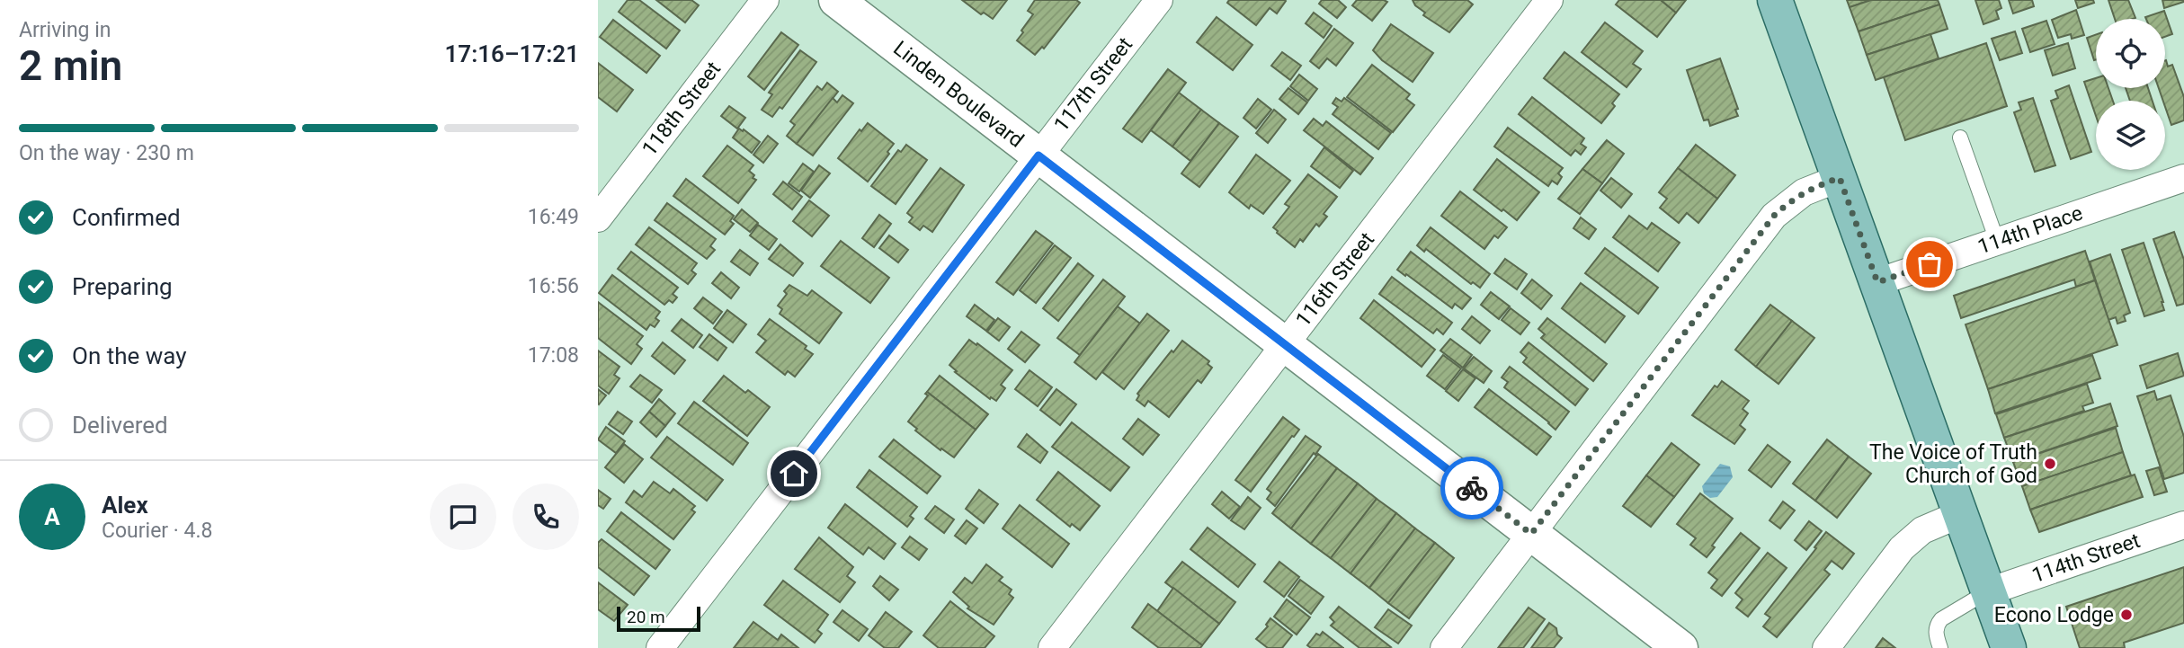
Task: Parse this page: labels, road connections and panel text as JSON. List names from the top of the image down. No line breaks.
{"streets":{"main road":["Linden Boulevard"],"street":["117th Street","118th Street","114th Place","116th Street","114th Street"]},"crossings":[["117th Street","Linden Boulevard"],["Linden Boulevard","116th Street"]],"places":["The Voice of Truth Church of God","Econo Lodge"],"scale_bar":"20 m","page":{"heading":["2 min","Arriving in","17:16–17:21"],"panel":["Alex","Courier · 4.8"],"bar":"On the way · 230 m","list":[["Confirmed","16:49"],["Preparing","16:56"],["On the way","17:08"],"Delivered"],"round":"A","scale":"20 m"}}
